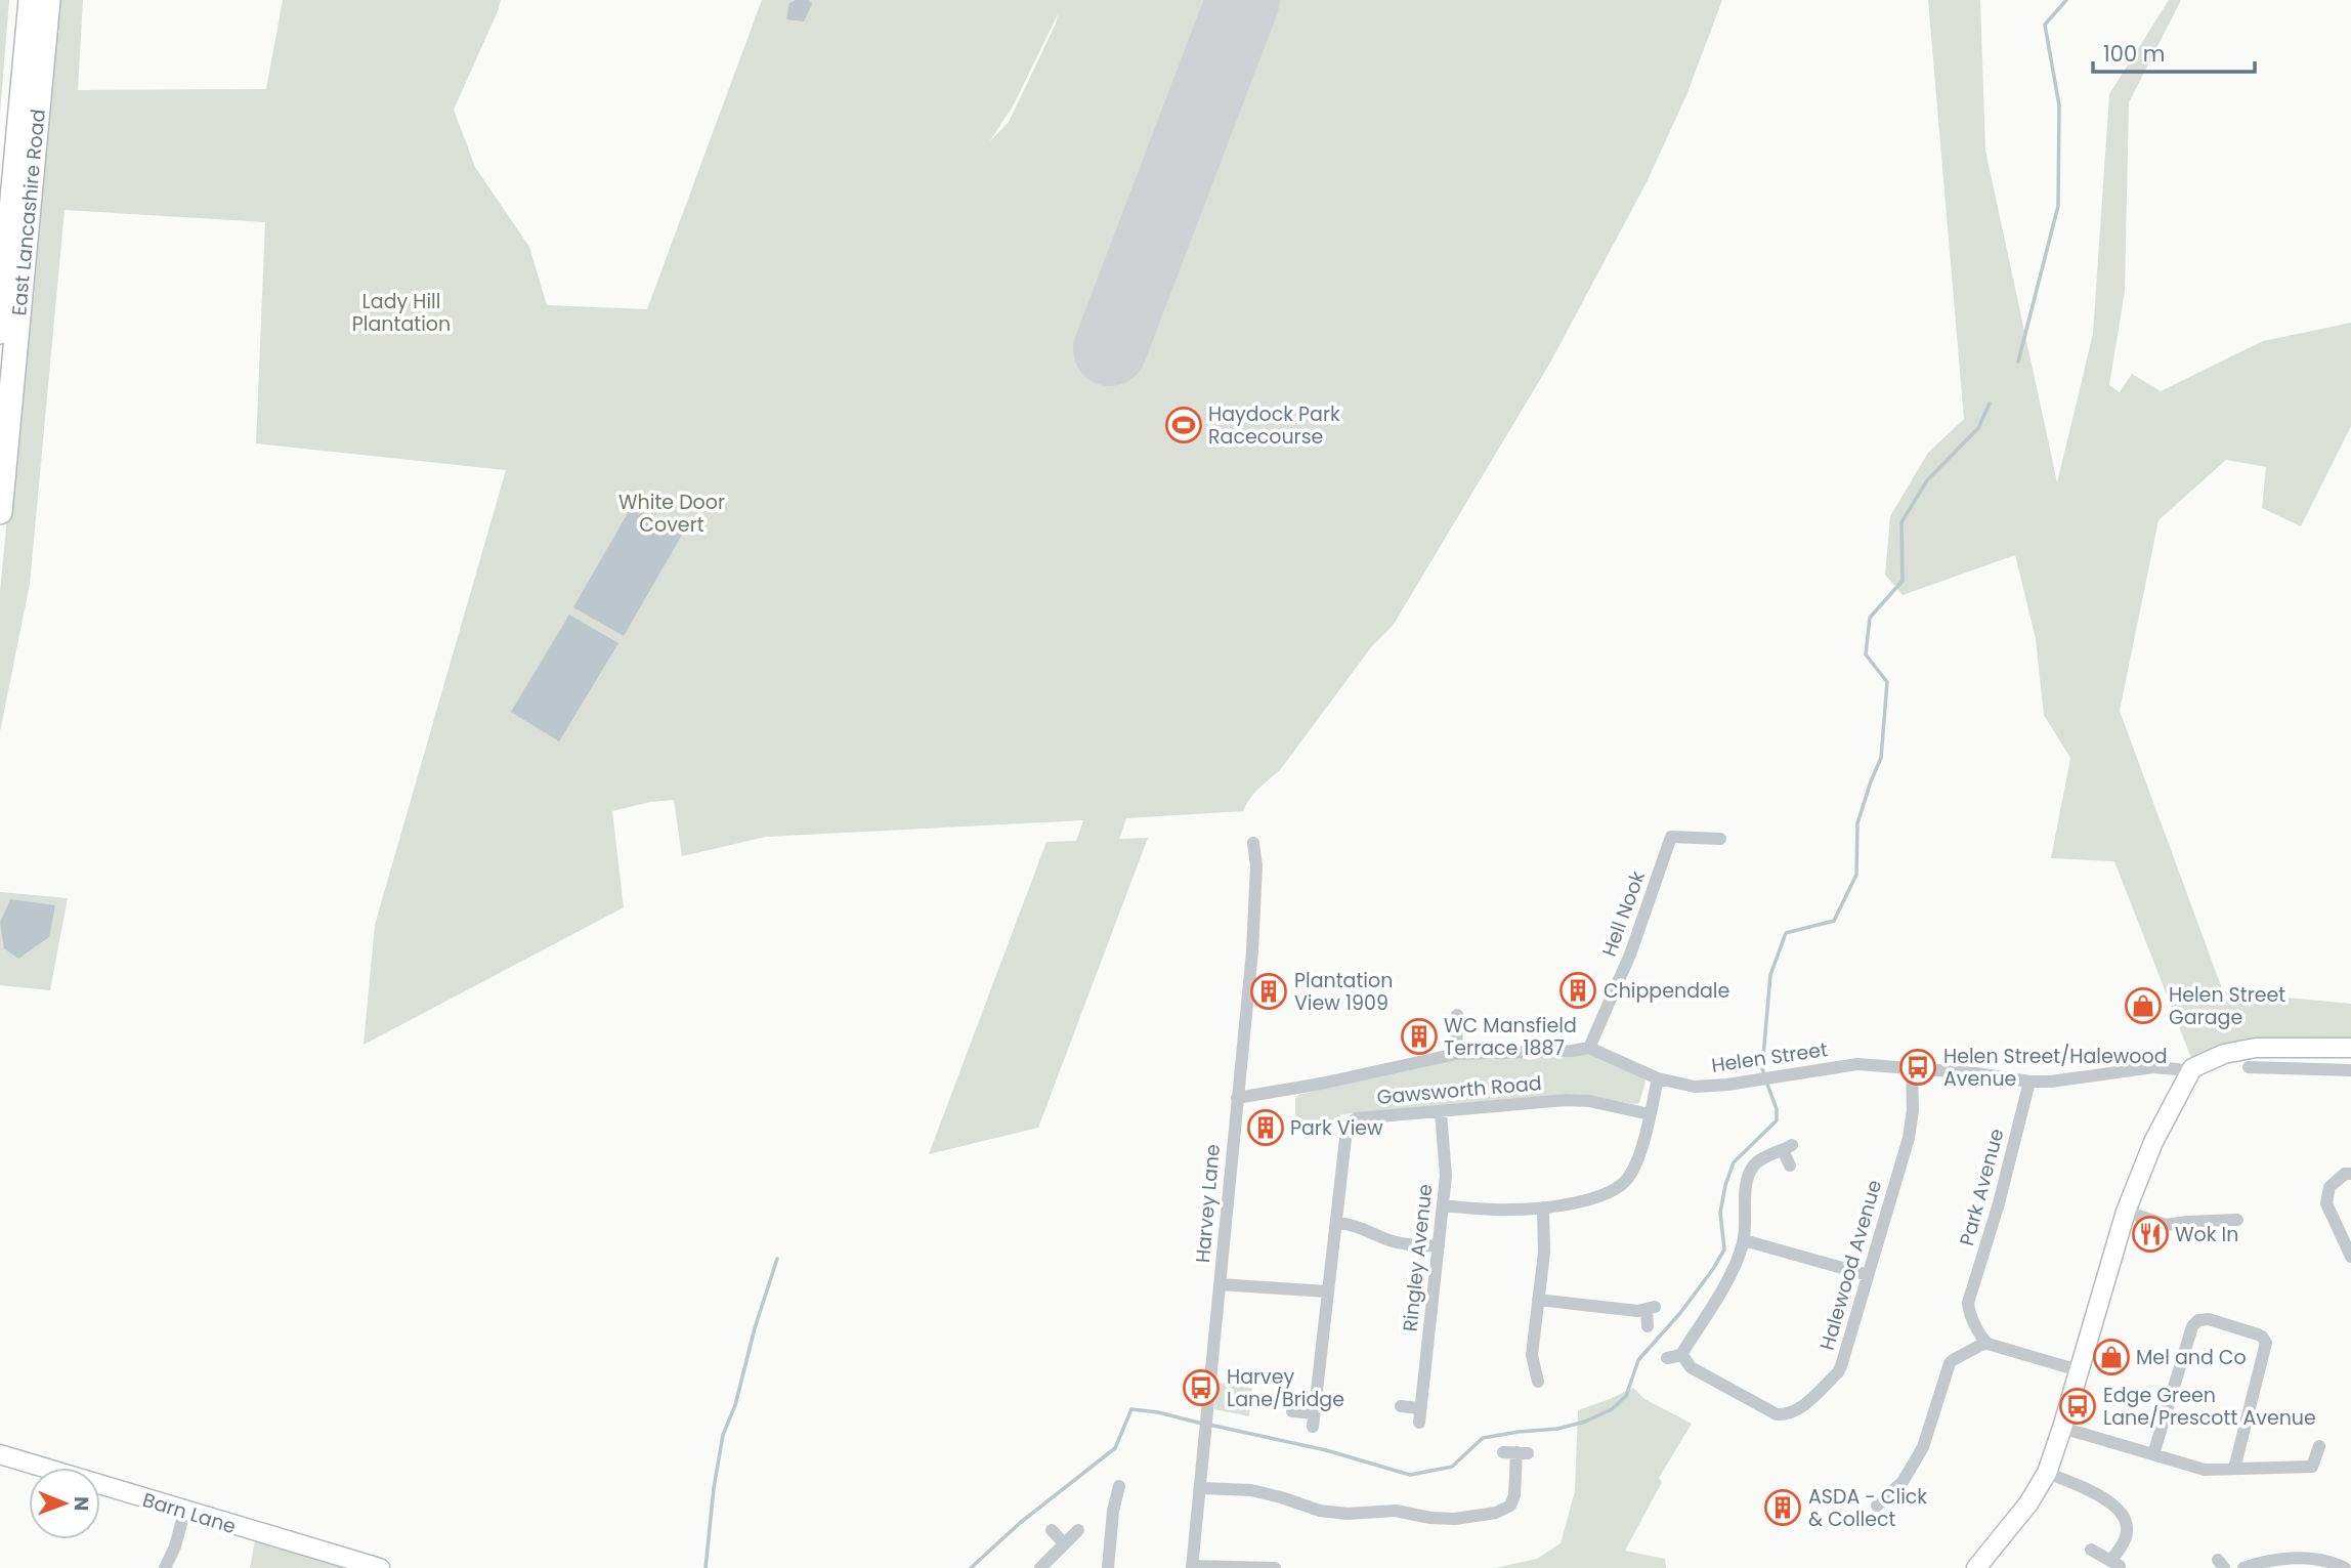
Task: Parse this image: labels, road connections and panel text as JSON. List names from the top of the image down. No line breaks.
{"streets":{"highway":["East Lancashire Road"],"street":["Hell Nook","Helen Street","Gawsworth Road","Park Avenue","Harvey Lane","Ringley Avenue","Halewood Avenue","Barn Lane"]},"crossings":[["Hell Nook","Helen Street"],["Helen Street","Park Avenue"],["Helen Street","Harvey Lane"],["Helen Street","Halewood Avenue"],["Gawsworth Road","Ringley Avenue"]],"parks":["Lady Hill Plantation","White Door Covert"],"places":{"sports":["Haydock Park Racecourse"],"building":["Chippendale","Plantation View 1909","WC Mansfield Terrace 1887","Park View","ASDA - Click & Collect"],"shop":["Helen Street Garage","Mel and Co"],"bus stop":["Helen Street/Halewood Avenue","Harvey Lane/Bridge","Edge Green Lane/Prescott Avenue"],"restaurant":["Wok In"]},"scale_bar":"100 m","north":"right"}
